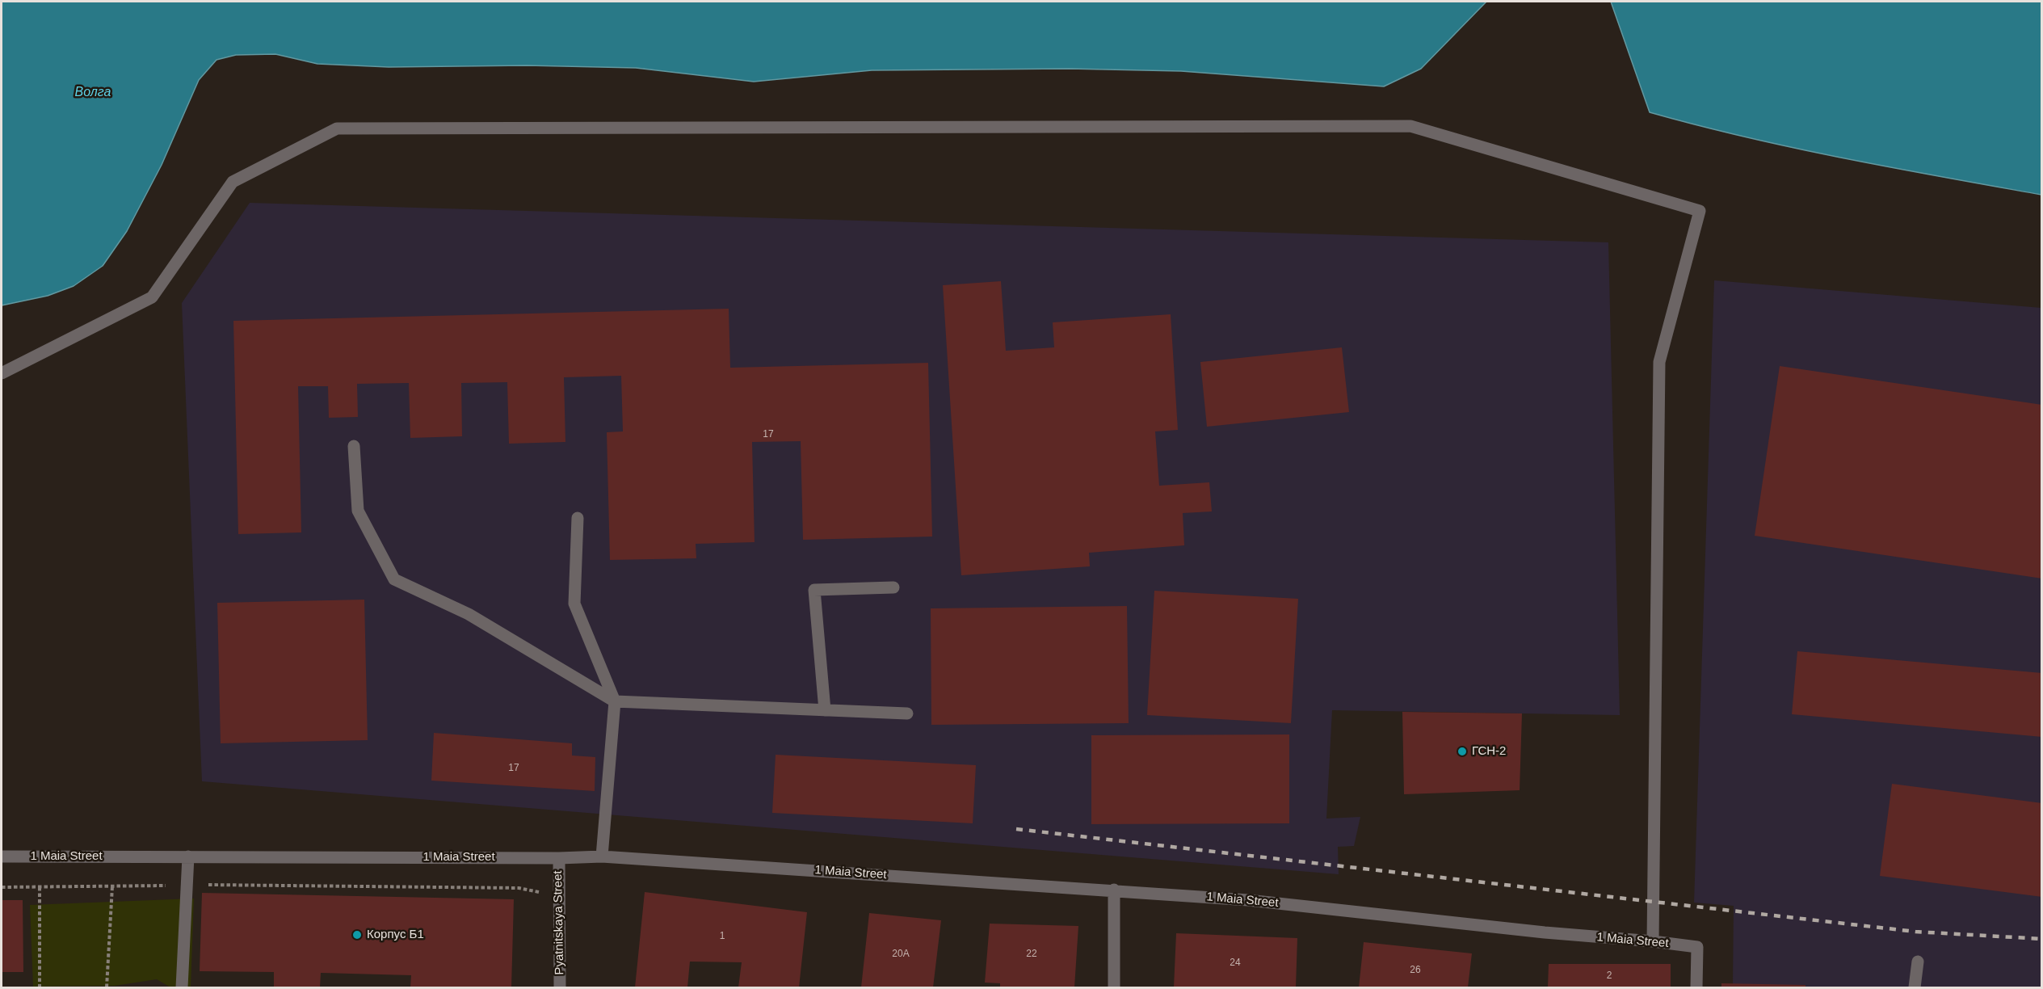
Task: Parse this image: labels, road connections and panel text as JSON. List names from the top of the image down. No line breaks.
{"streets":{"street":["1 Maia Street","Pyatnitskaya Street"]},"crossings":[["1 Maia Street","Pyatnitskaya Street"]],"water":["Волга"],"places":["ГСН-2","Корпус Б1"],"house_numbers":["17","17","1","20А","22","24","26","2"]}
